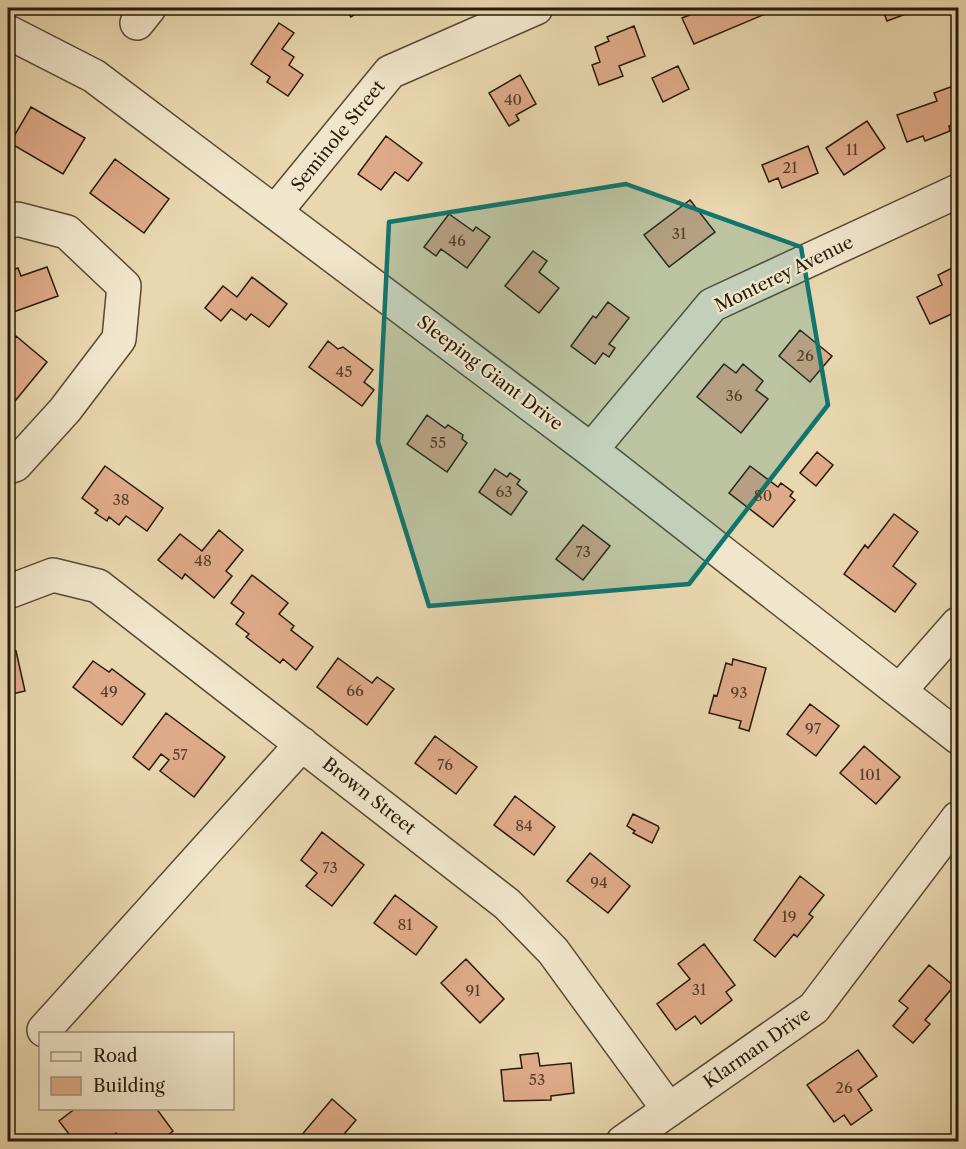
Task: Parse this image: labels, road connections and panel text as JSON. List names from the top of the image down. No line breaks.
{"streets":{"street":["Seminole Street","Monterey Avenue","Sleeping Giant Drive","Brown Street","Klarman Drive"]},"crossings":[["Seminole Street","Sleeping Giant Drive"],["Monterey Avenue","Sleeping Giant Drive"],["Brown Street","Klarman Drive"]],"house_numbers":["40","11","21","31","46","26","45","36","55","63","80","38","73","48","66","49","93","97","57","76","101","84","73","94","19","81","31","91","53","26"],"legend":["Road","Building"]}
